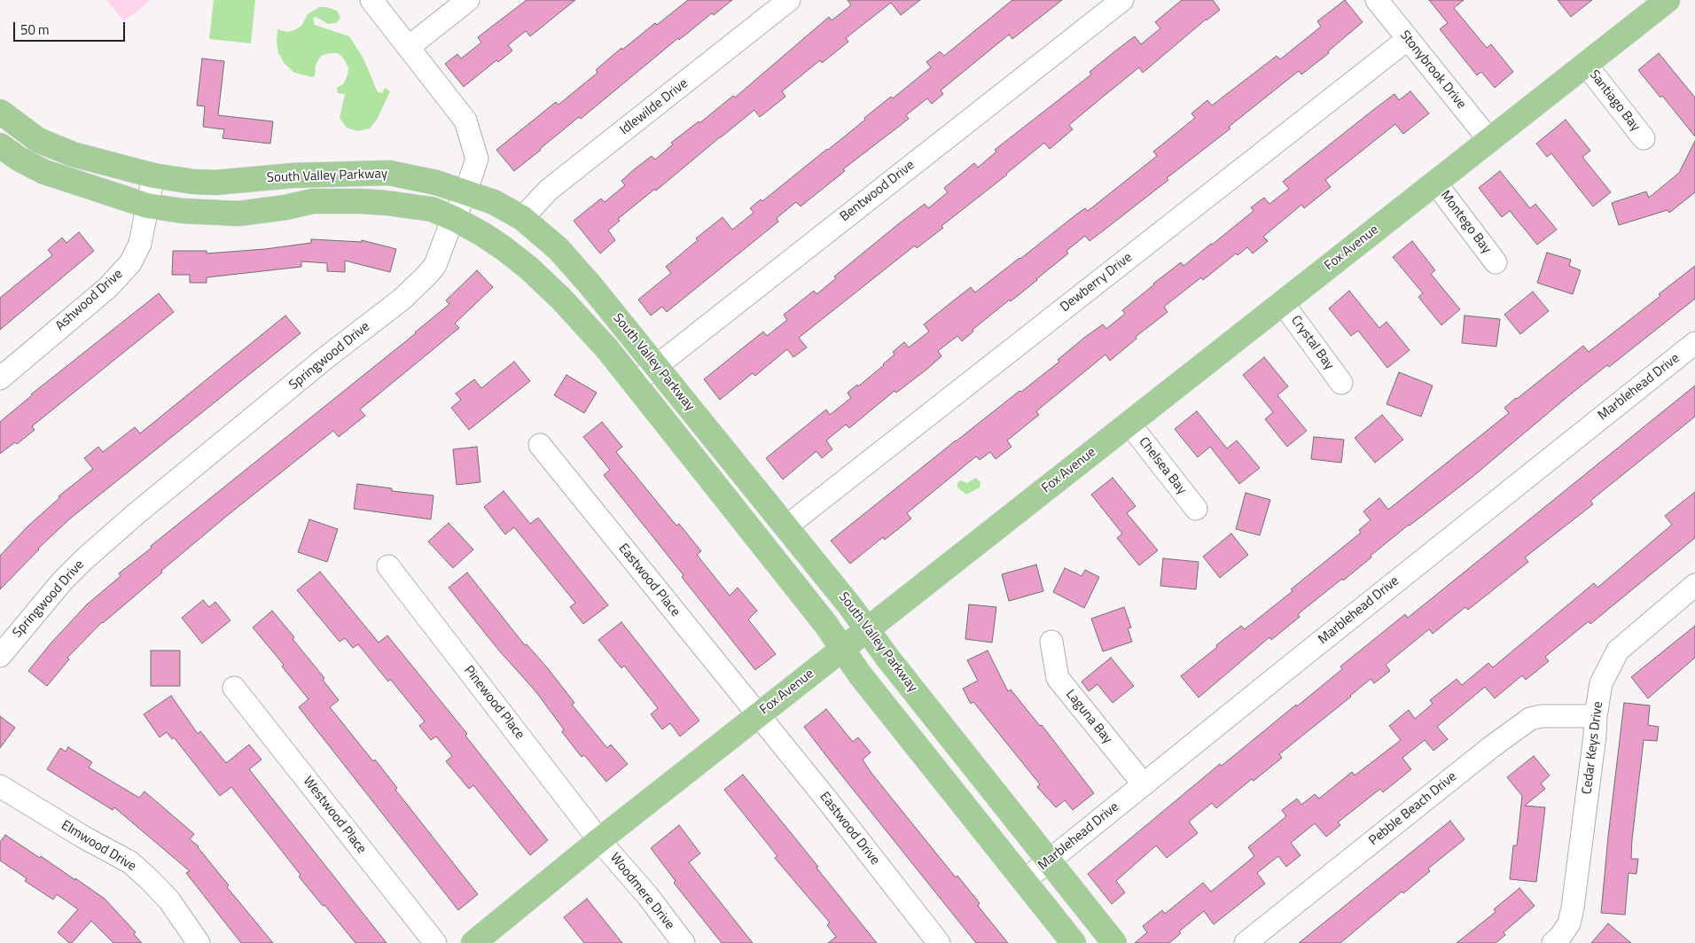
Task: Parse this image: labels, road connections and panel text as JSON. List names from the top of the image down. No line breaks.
{"streets":{"main road":["South Valley Parkway","Fox Avenue"],"street":["Stonybrook Drive","Santiago Bay","Idlewilde Drive","Bentwood Drive","Montego Bay","Dewberry Drive","Ashwood Drive","Crystal Bay","Springwood Drive","Marblehead Drive","Chelsea Bay","Eastwood Place","Pinewood Place","Laguna Bay","Cedar Keys Drive","Pebble Beach Drive","Westwood Place","Eastwood Drive","Elmwood Drive","Woodmere Drive"]},"crossings":[["Stonybrook Drive","Fox Avenue"],["Stonybrook Drive","Dewberry Drive"],["Santiago Bay","Fox Avenue"],["Idlewilde Drive","South Valley Parkway"],["South Valley Parkway","Bentwood Drive"],["South Valley Parkway","Fox Avenue"],["South Valley Parkway","Dewberry Drive"],["South Valley Parkway","Ashwood Drive"],["South Valley Parkway","Springwood Drive"],["South Valley Parkway","Marblehead Drive"],["Montego Bay","Fox Avenue"],["Fox Avenue","Crystal Bay"],["Fox Avenue","Chelsea Bay"],["Fox Avenue","Eastwood Place"],["Fox Avenue","Pinewood Place"],["Fox Avenue","Eastwood Drive"],["Fox Avenue","Woodmere Drive"],["Marblehead Drive","Laguna Bay"],["Eastwood Place","Eastwood Drive"],["Pinewood Place","Woodmere Drive"],["Cedar Keys Drive","Pebble Beach Drive"]],"scale_bar":"50 m"}
